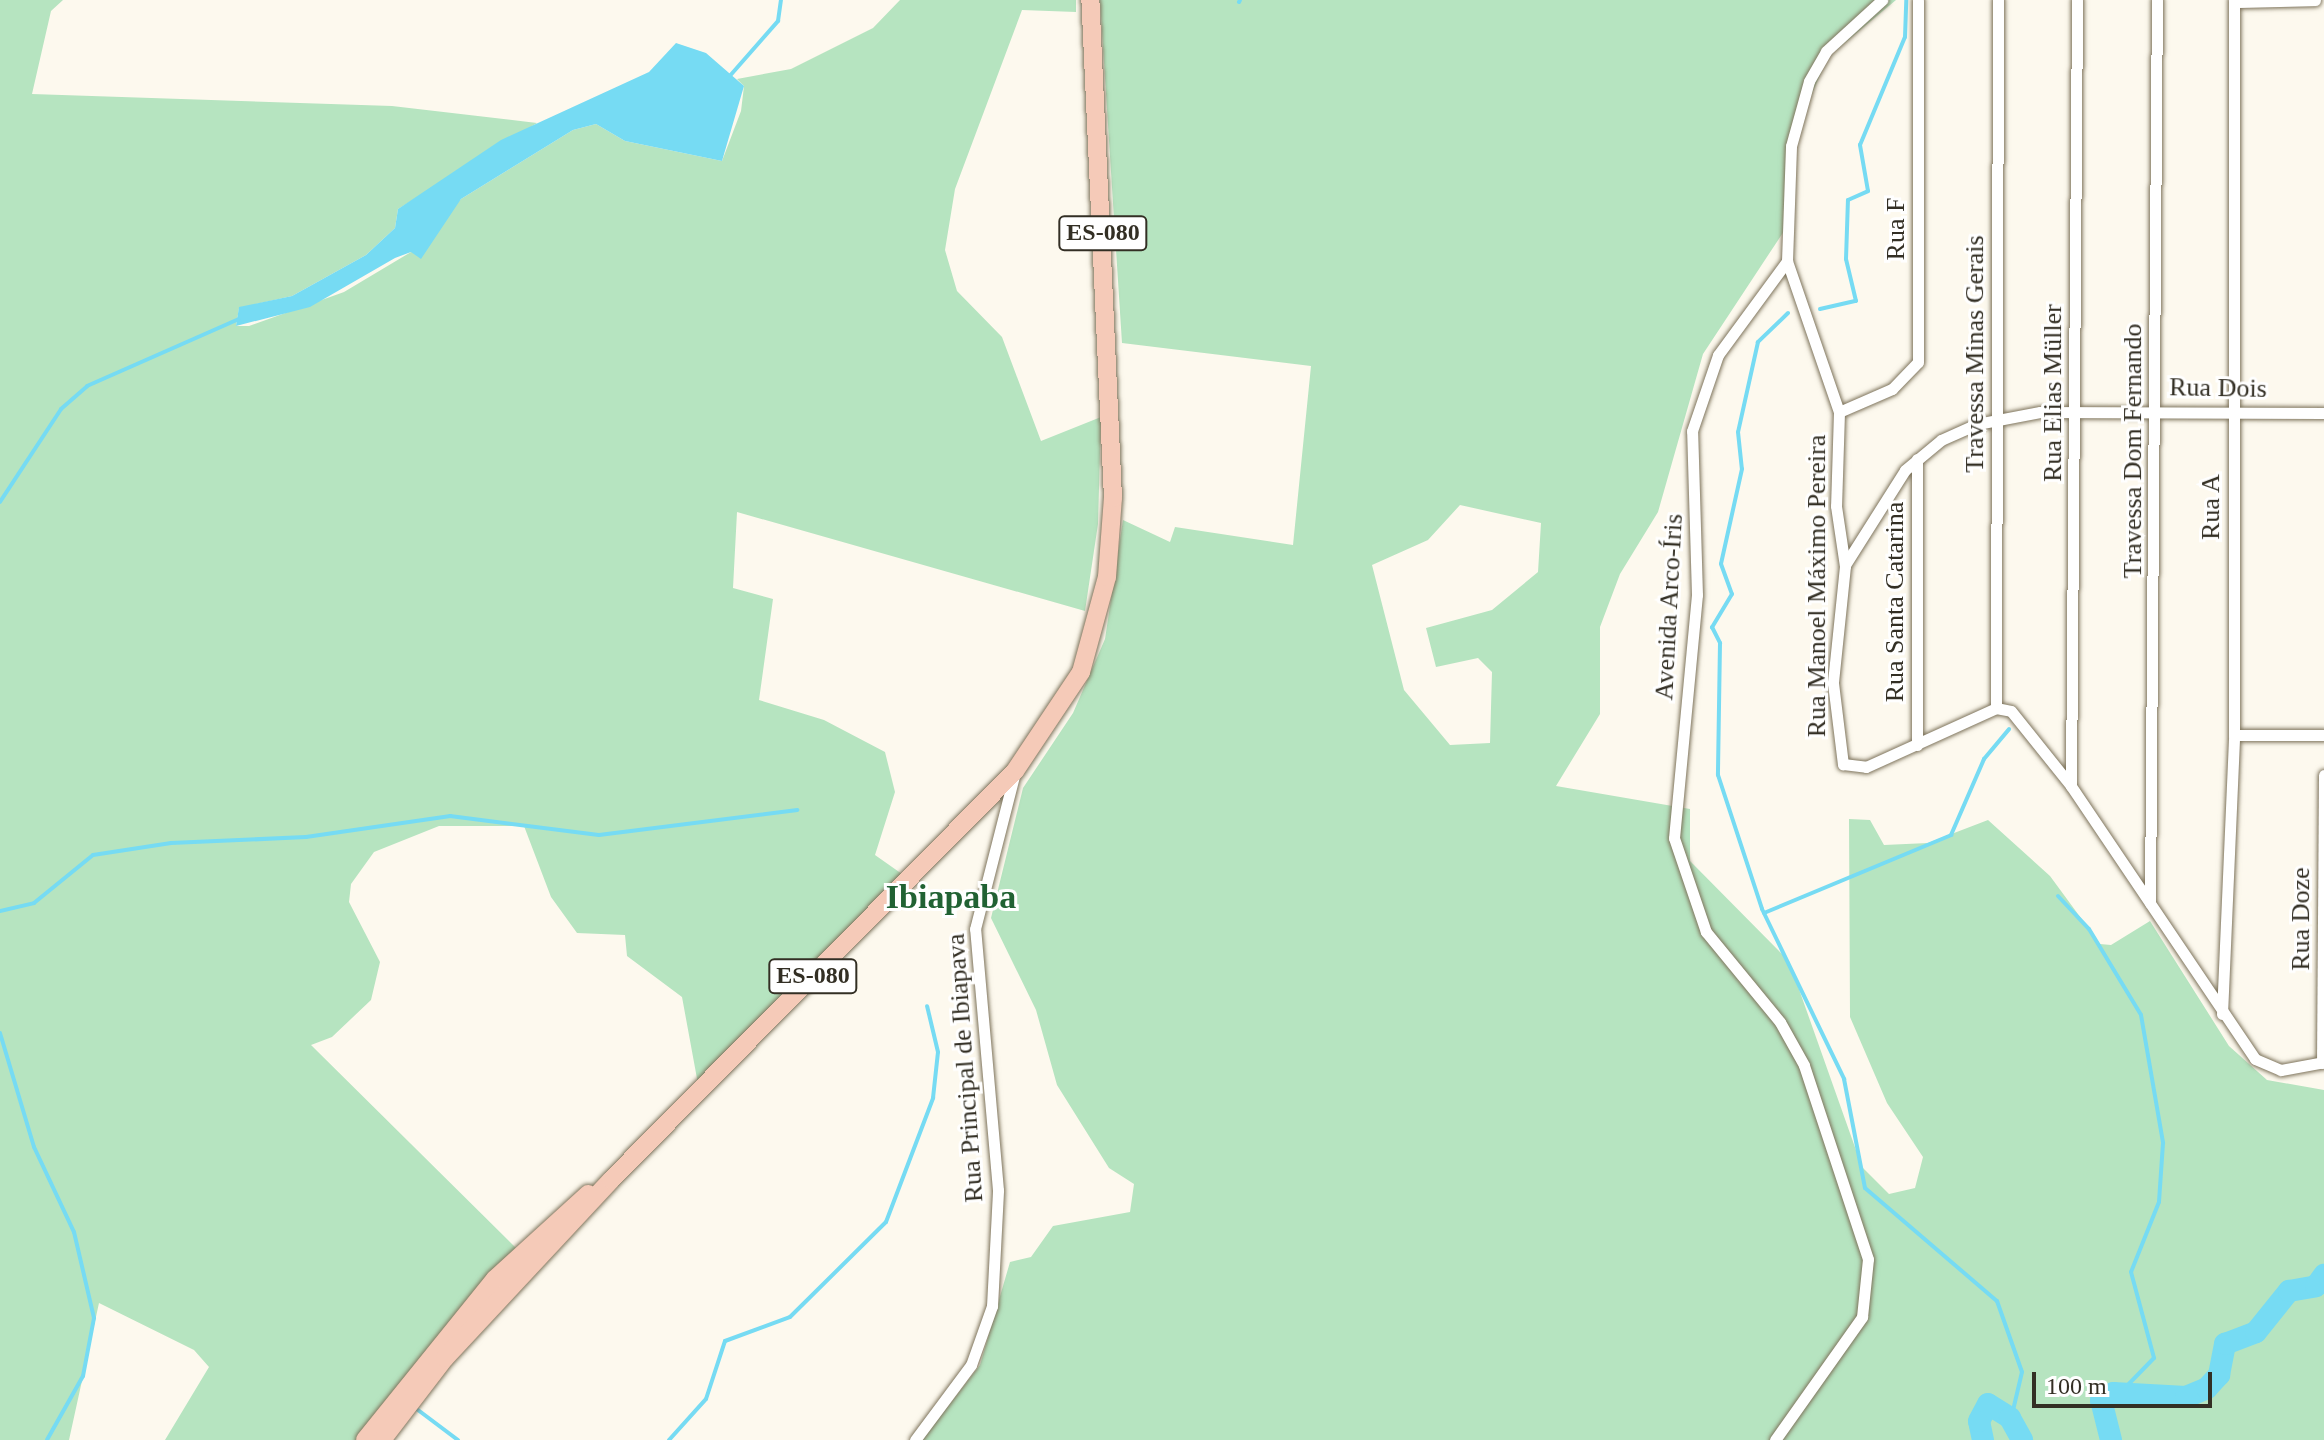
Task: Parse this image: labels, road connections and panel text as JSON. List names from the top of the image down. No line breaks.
{"streets":{"main road":["ES-080"],"street":["Rua F","Travessa Minas Gerais","Rua Dois","Rua Elias Müller","Travessa Dom Fernando","Rua A","Rua Manoel Máximo Pereira","Rua Santa Catarina","Avenida Arco-Íris","Rua Doze","Rua Principal de Ibiapava"]},"crossings":[["Rua F","Rua Manoel Máximo Pereira"],["ES-080","Rua Principal de Ibiapava"],["Travessa Minas Gerais","Rua Dois"],["Travessa Minas Gerais","Rua Manoel Máximo Pereira"],["Rua Dois","Rua Elias Müller"],["Rua Dois","Travessa Dom Fernando"],["Rua Dois","Rua A"],["Rua Dois","Rua Manoel Máximo Pereira"],["Rua Dois","Rua Santa Catarina"],["Rua Manoel Máximo Pereira","Rua Santa Catarina"],["Rua Manoel Máximo Pereira","Avenida Arco-Íris"]],"districts":["Ibiapaba"],"scale_bar":"100 m"}
